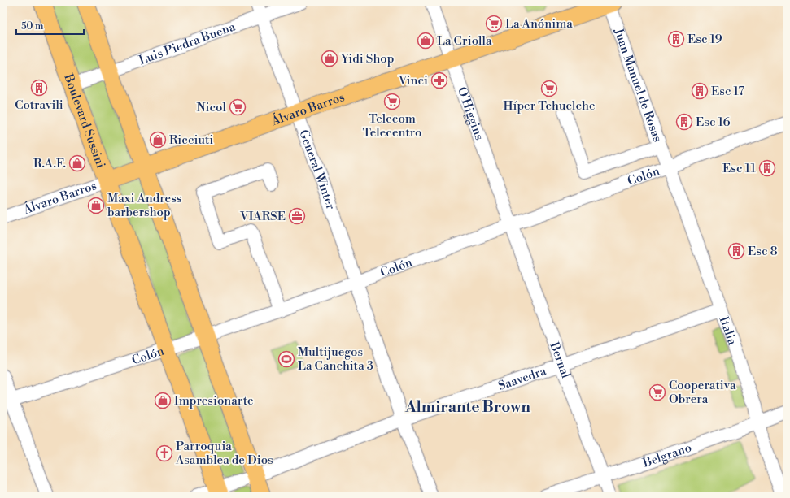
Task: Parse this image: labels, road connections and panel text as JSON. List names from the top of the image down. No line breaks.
{"streets":{"main road":["Álvaro Barros","Boulevard Sussini"],"street":["Luis Piedra Buena","Juan Manuel de Rosas","O'Higgins","General Winter","Colón","Italia","Bernal","Saavedra","Belgrano"]},"crossings":[["Luis Piedra Buena","Boulevard Sussini"],["Luis Piedra Buena","General Winter"],["Juan Manuel de Rosas","Álvaro Barros"],["Juan Manuel de Rosas","Colón"],["Juan Manuel de Rosas","Italia"],["Álvaro Barros","O'Higgins"],["Álvaro Barros","Boulevard Sussini"],["Álvaro Barros","General Winter"],["O'Higgins","Colón"],["O'Higgins","Bernal"],["Boulevard Sussini","Colón"],["Boulevard Sussini","Saavedra"],["General Winter","Colón"],["General Winter","Saavedra"],["Colón","Italia"],["Colón","Bernal"],["Italia","Saavedra"],["Italia","Belgrano"],["Bernal","Saavedra"],["Bernal","Belgrano"]],"districts":["Almirante Brown"],"places":{"supermarket":["La Anónima","Híper Tehuelche","Telecom Telecentro","Nicol","Cooperativa Obrera"],"building":["Esc 19","Cotravili","Esc 17","Esc 16","Esc 11","Esc 8"],"shop":["La Criolla","Yidi Shop","Ricciuti","R.A.F.","Maxi Andress barbershop","Impresionarte"],"pharmacy":["Vinci"],"office":["VIARSE"],"sports":["Multijuegos La Canchita 3"],"church":["Parroquia Asamblea de Dios"]},"scale_bar":"50 m"}
